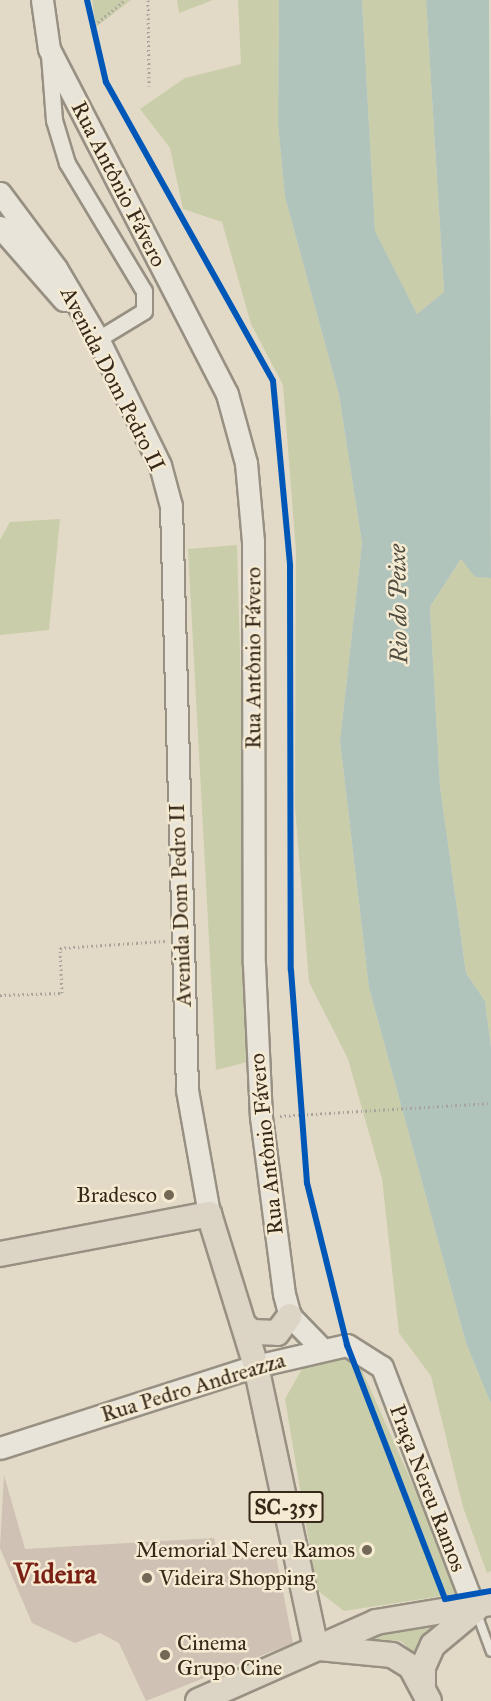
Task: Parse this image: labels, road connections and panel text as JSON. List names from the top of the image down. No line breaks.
{"streets":{"main road":["Rua Antônio Fávero","Avenida Dom Pedro II","Rua Pedro Andreazza","Praça Nereu Ramos","SC-355"]},"crossings":[["Avenida Dom Pedro II","Rua Pedro Andreazza"],["Rua Pedro Andreazza","Praça Nereu Ramos"]],"districts":["Videira"],"water":["Rio do Peixe"],"places":["Bradesco","Memorial Nereu Ramos","Videira Shopping","Cinema Grupo Cine"]}
